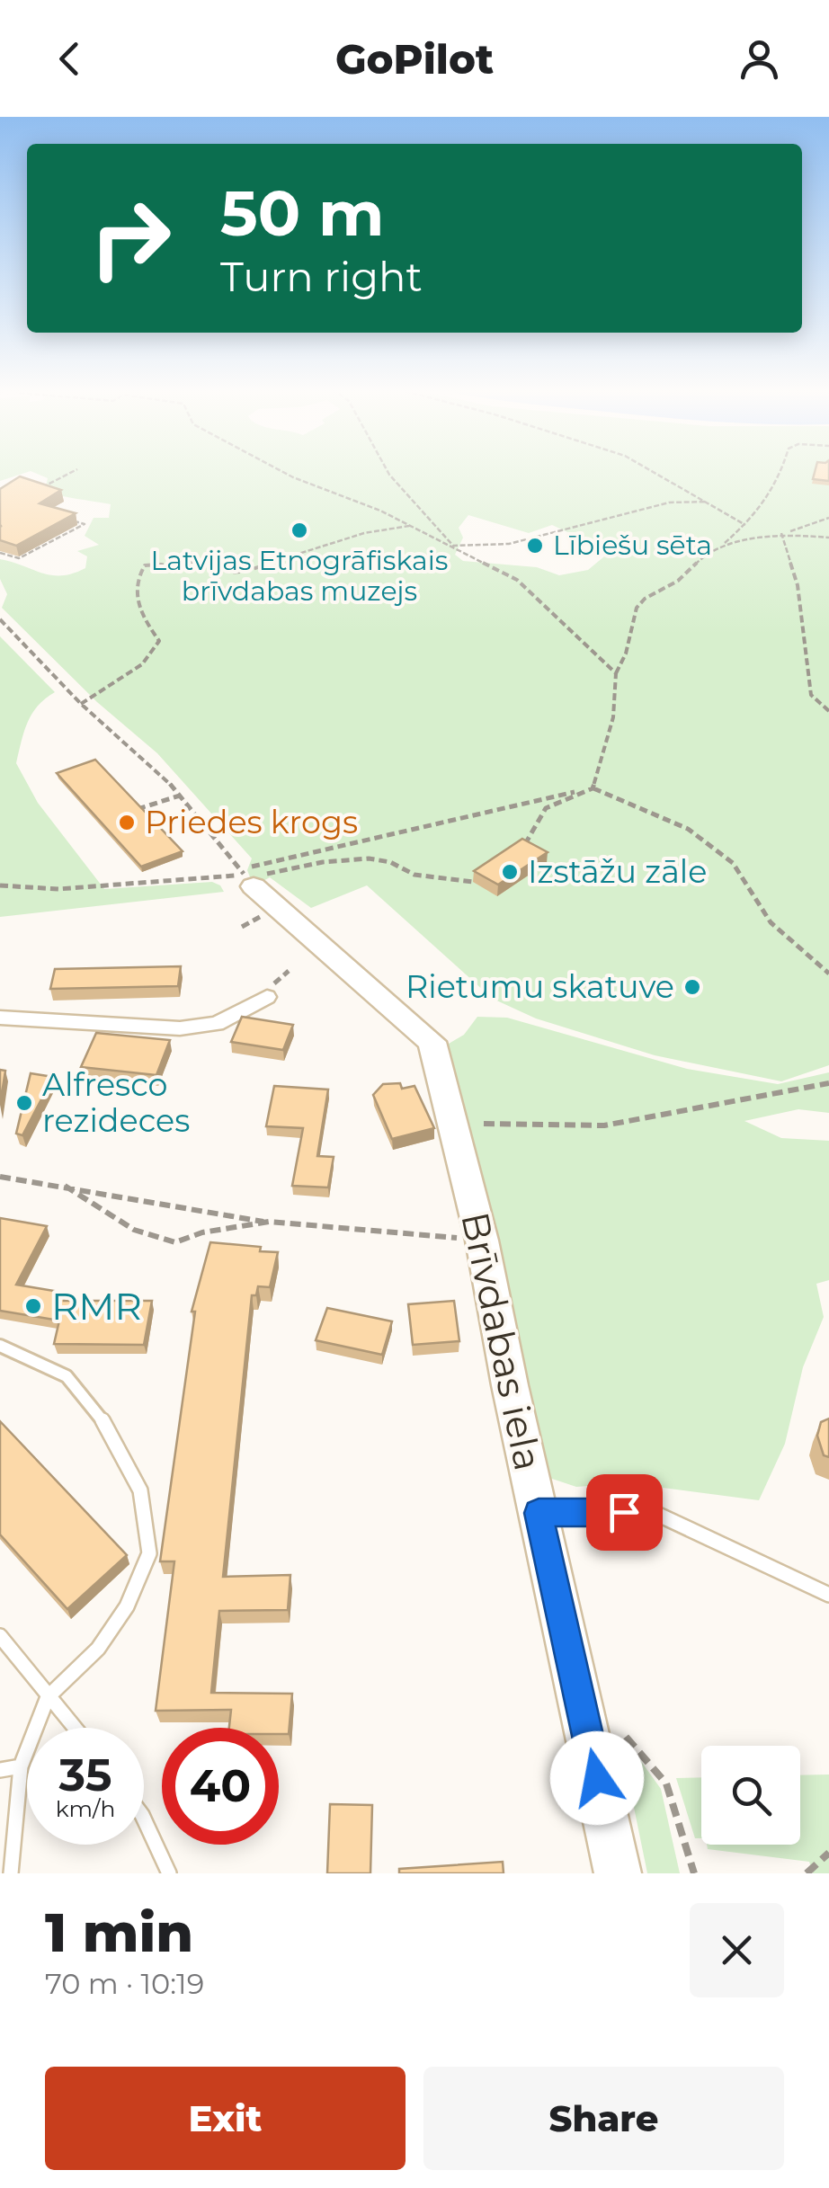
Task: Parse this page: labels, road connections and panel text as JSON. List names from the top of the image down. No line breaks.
{"streets":{"street":["Brīvdabas iela"]},"places":["Latvijas Etnogrāfiskais brīvdabas muzejs","Lībiešu sēta","Priedes krogs","Izstāžu zāle","Rietumu skatuve","Alfresco rezideces","RMR"],"page":{"header":"GoPilot","turn":["50 m","Turn right"],"speed":"35 km/h","limit":"40","heading":["1 min","70 m · 10:19"],"buttons":["Exit","Share"]}}
